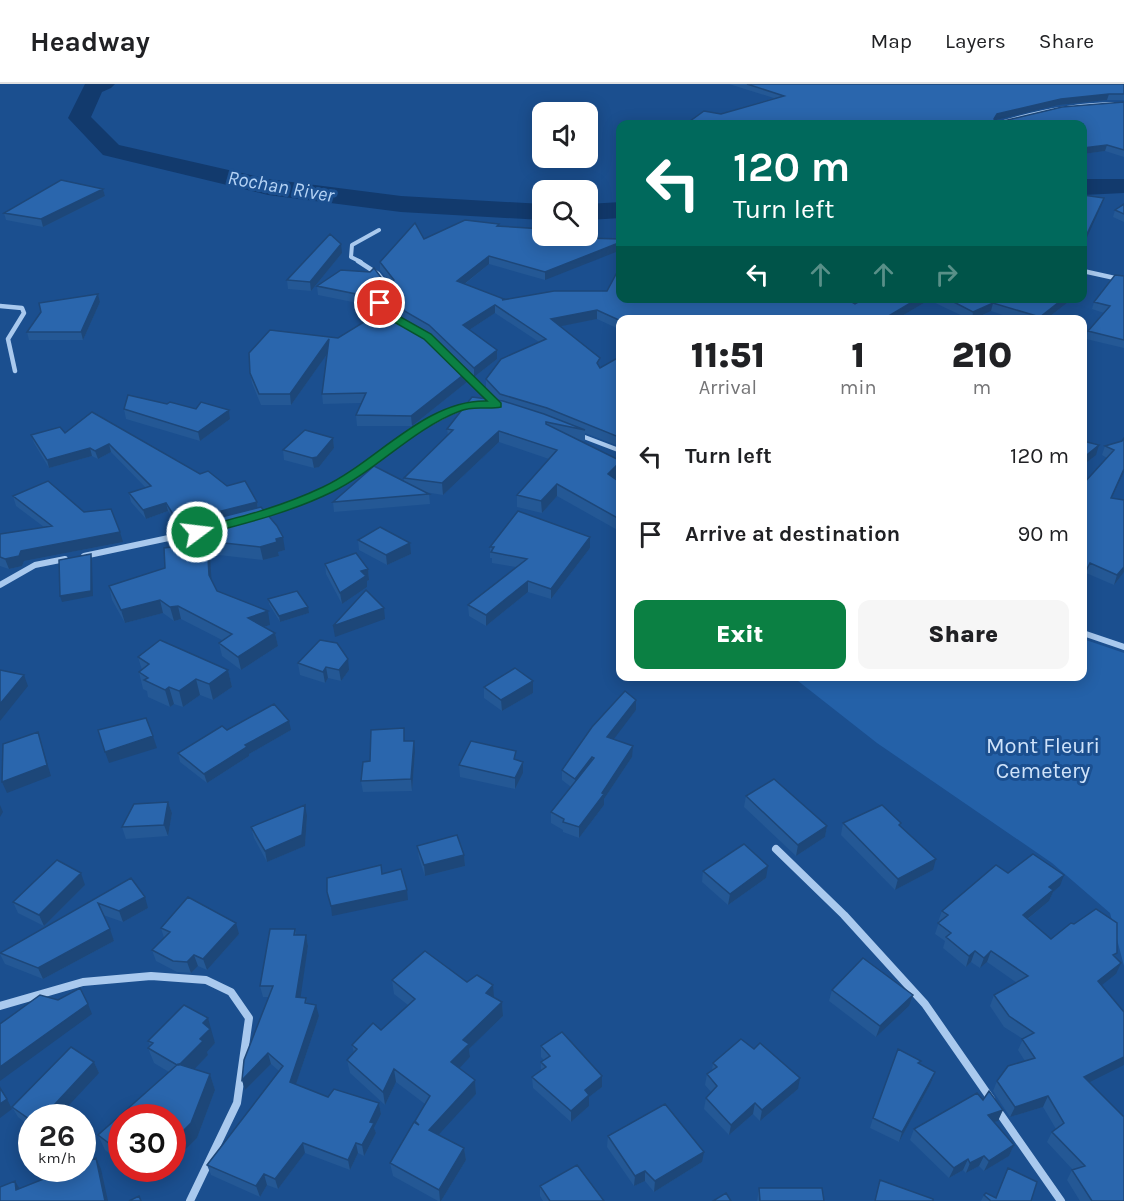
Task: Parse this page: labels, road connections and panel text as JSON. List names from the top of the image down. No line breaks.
{"water":["Rochan River"],"parks":["Mont Fleuri Cemetery"],"page":{"header":"Headway","nav":["Map","Layers","Share"],"turn":["120 m","Turn left"],"eta":["11:51","Arrival","1","min","210","m"],"list":[{"name":"Turn left","value":"120 m"},{"name":"Arrive at destination","value":"90 m"}],"buttons":["Exit","Share"],"speed":"26 km/h","limit":"30"}}
